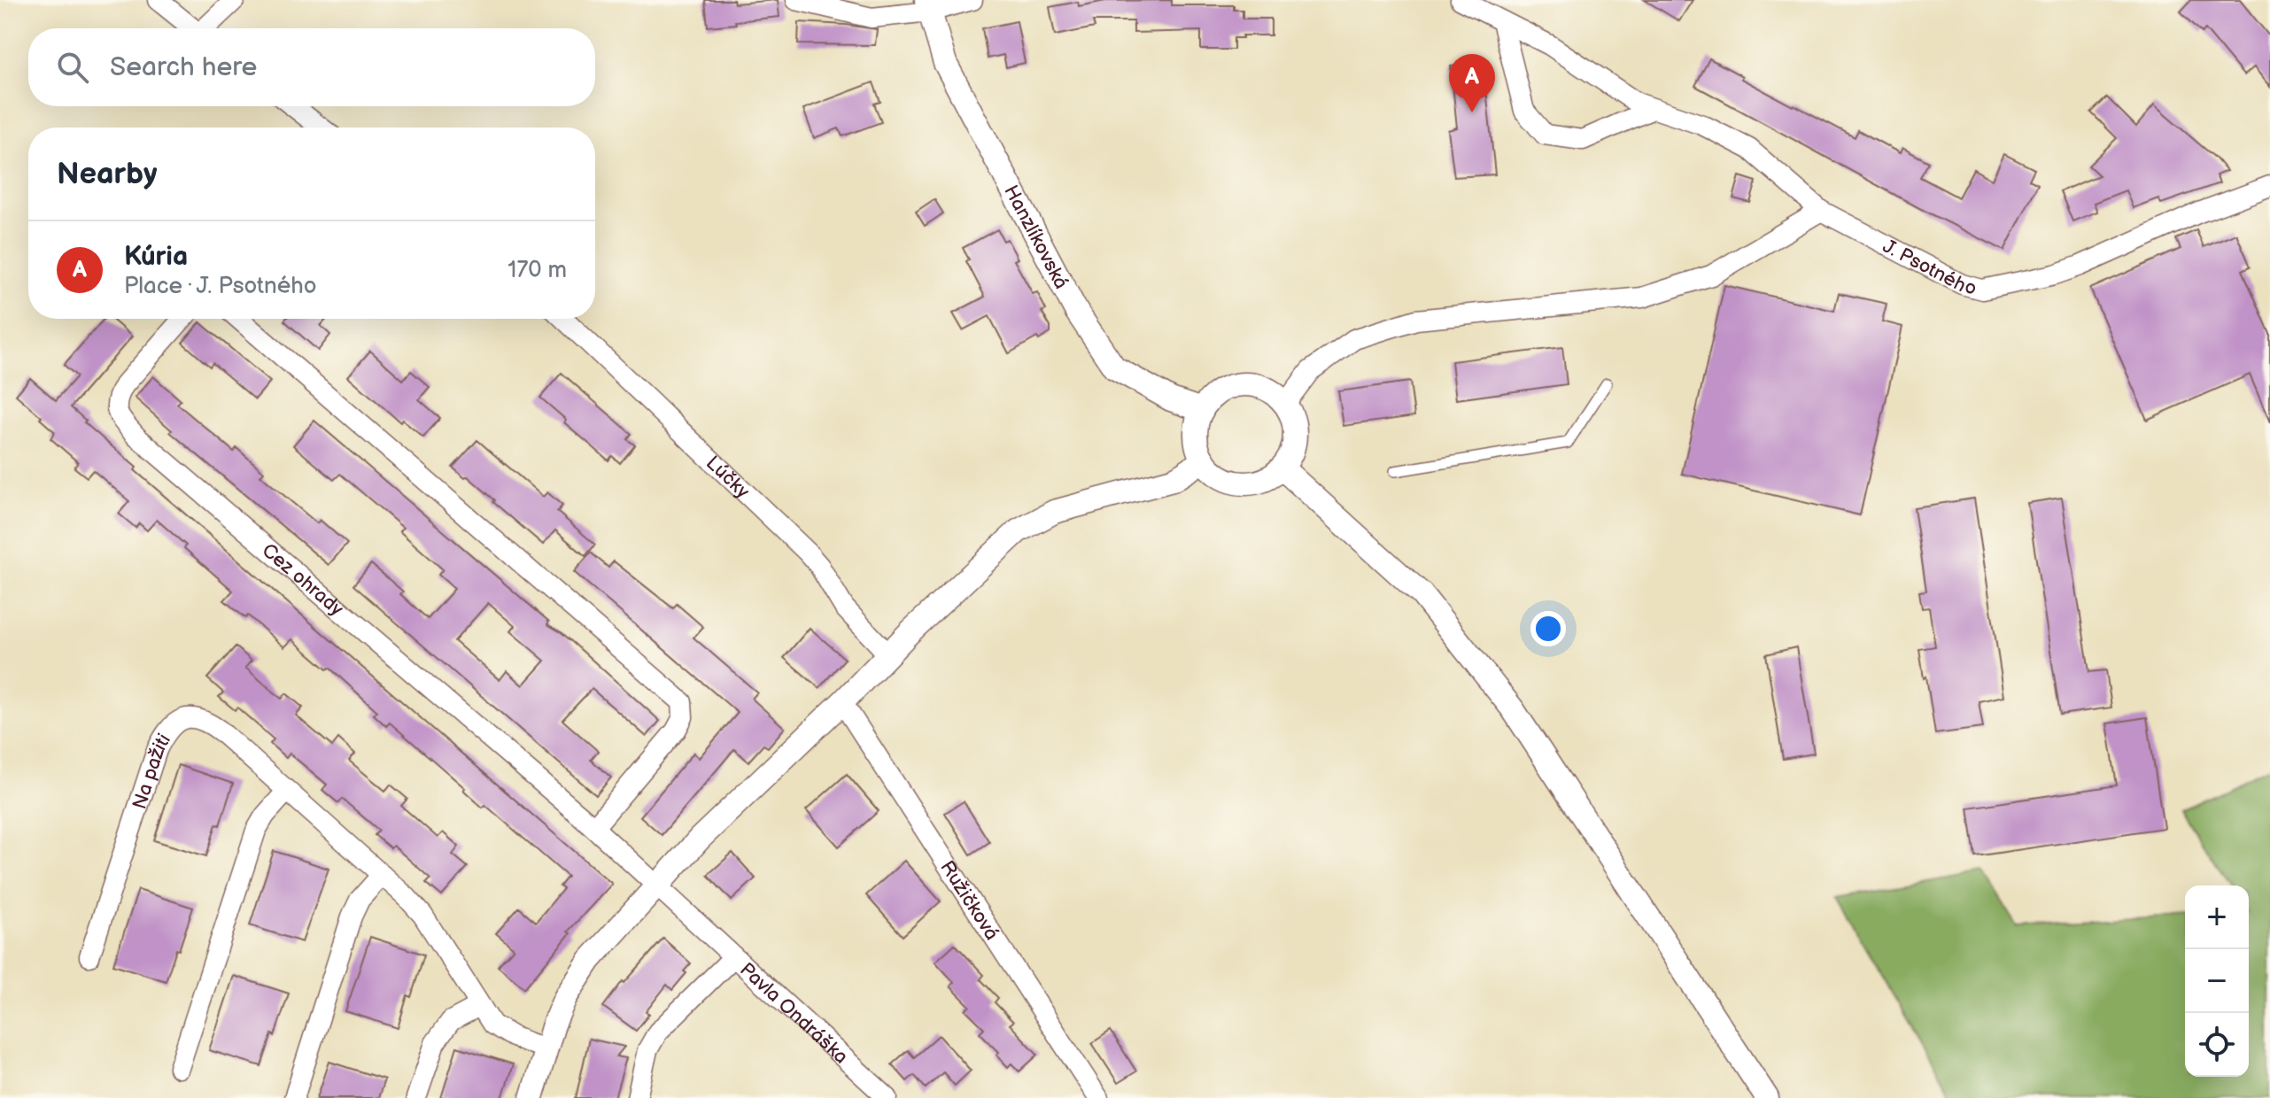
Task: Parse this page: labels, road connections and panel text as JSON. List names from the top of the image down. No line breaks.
{"streets":{"street":["Hanzlíkovská","J. Psotného","Lúčky","Cez ohrady","Na pažiti","Ružičková","Pavla Ondráška"]},"crossings":[["Cez ohrady","Pavla Ondráška"]],"page":{"search":"Search here","pins":"A","heading":"Nearby","list":[{"mark":"A","name":"Kúria","note":"Place · J. Psotného","value":"170 m"}],"map_buttons":["+","−"]}}
